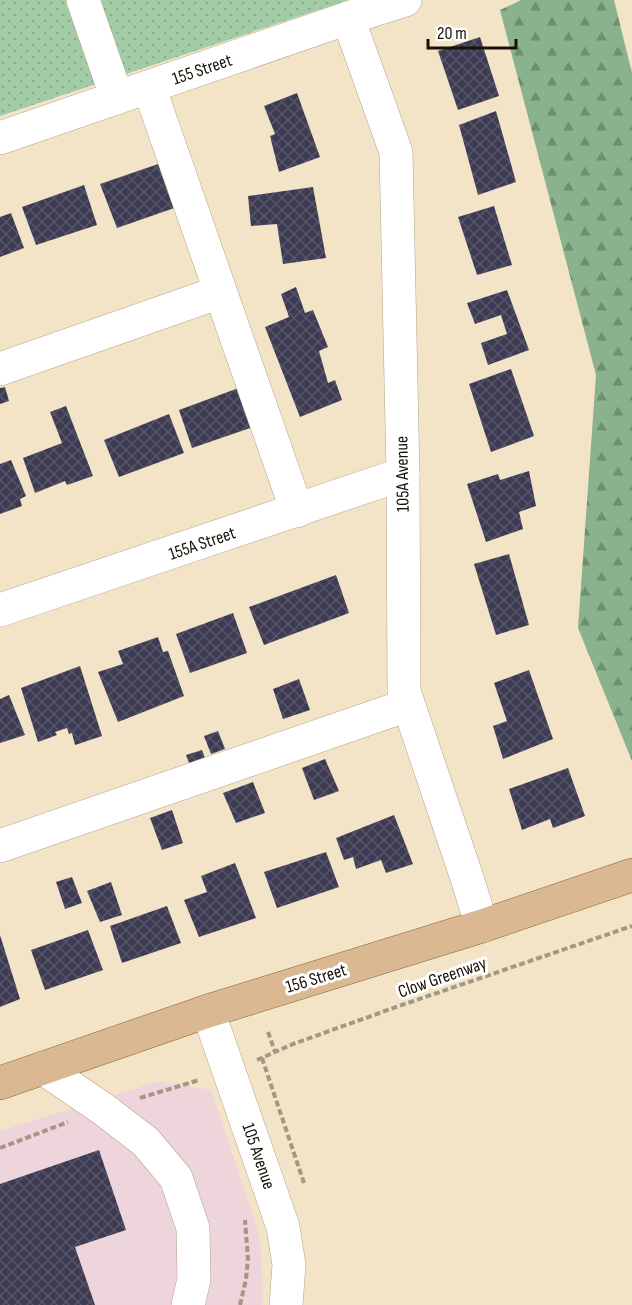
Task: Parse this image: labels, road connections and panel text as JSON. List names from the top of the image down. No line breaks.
{"streets":{"main road":["156 Street"],"street":["155 Street","105A Avenue","155A Street","105 Avenue"],"path":["Clow Greenway"]},"crossings":[["155 Street","105A Avenue"],["105A Avenue","155A Street"],["105A Avenue","156 Street"],["156 Street","105 Avenue"]],"scale_bar":"20 m"}
